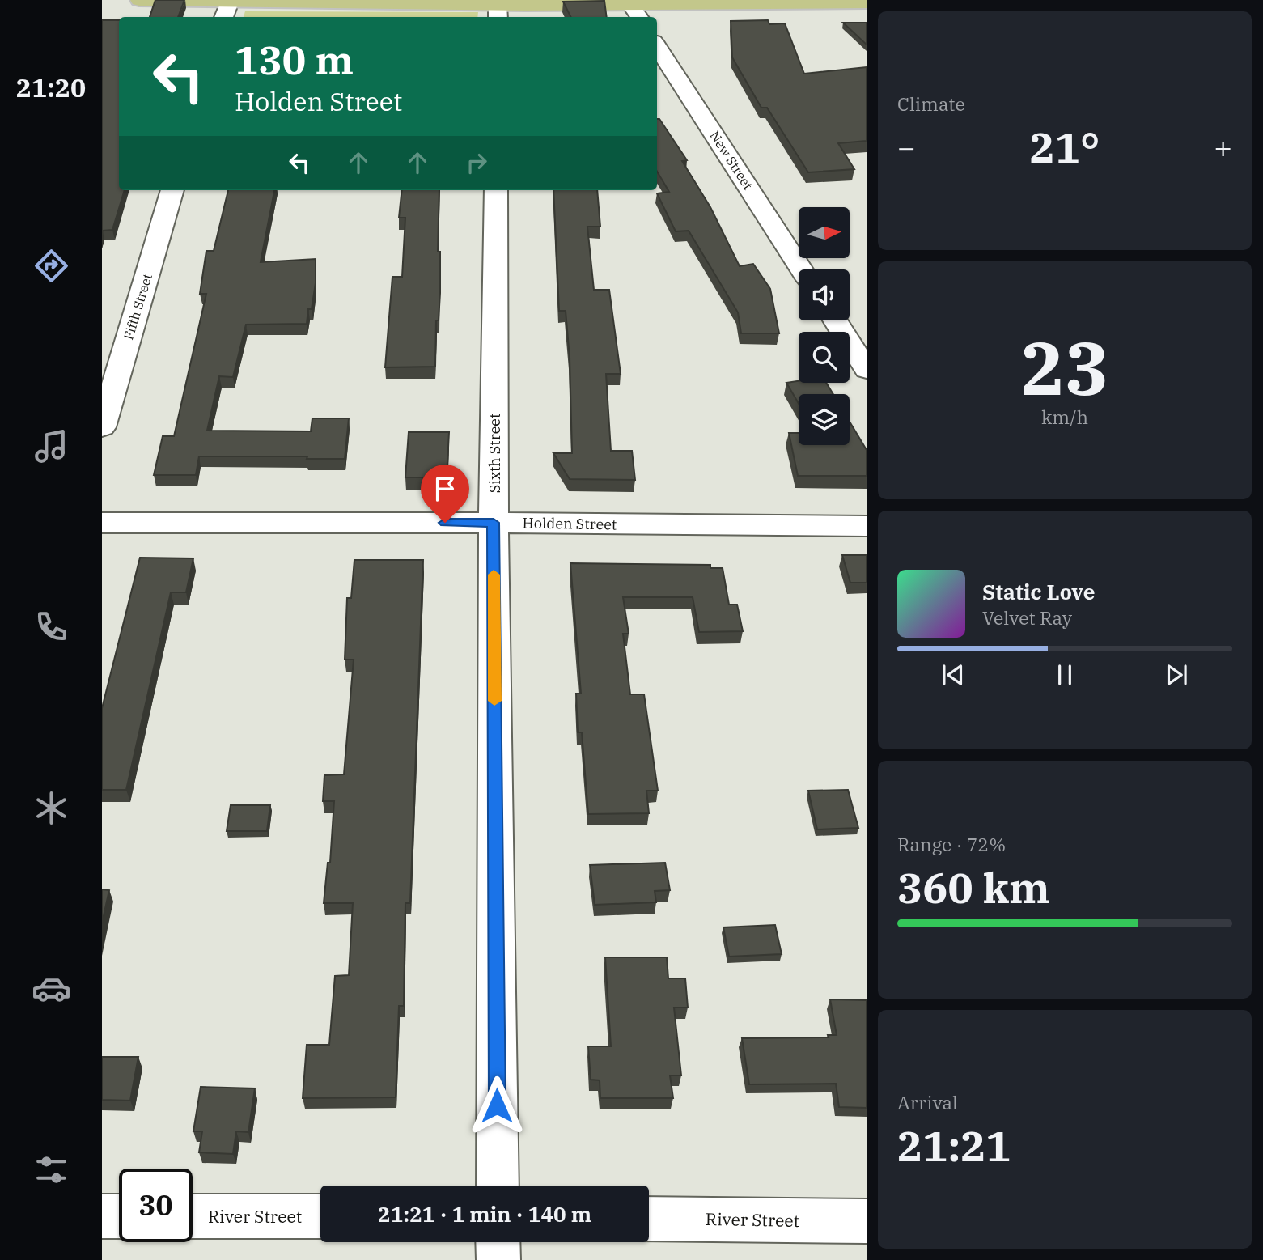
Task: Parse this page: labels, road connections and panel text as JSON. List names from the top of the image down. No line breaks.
{"streets":{"street":["New Street","Fifth Street","Sixth Street","Holden Street","River Street"]},"crossings":[["Sixth Street","Holden Street"]],"north":"right","page":{"tabs":"21:20","tile":["Climate",["23","km/h"],["Range · 72%","360 km"],["Arrival","21:21"]],"turn":["130 m","Holden Street"],"heat":["−","21°","+"],"song":["Static Love","Velvet Ray"],"limit":"30","trip":"21:21 · 1 min · 140 m"}}
